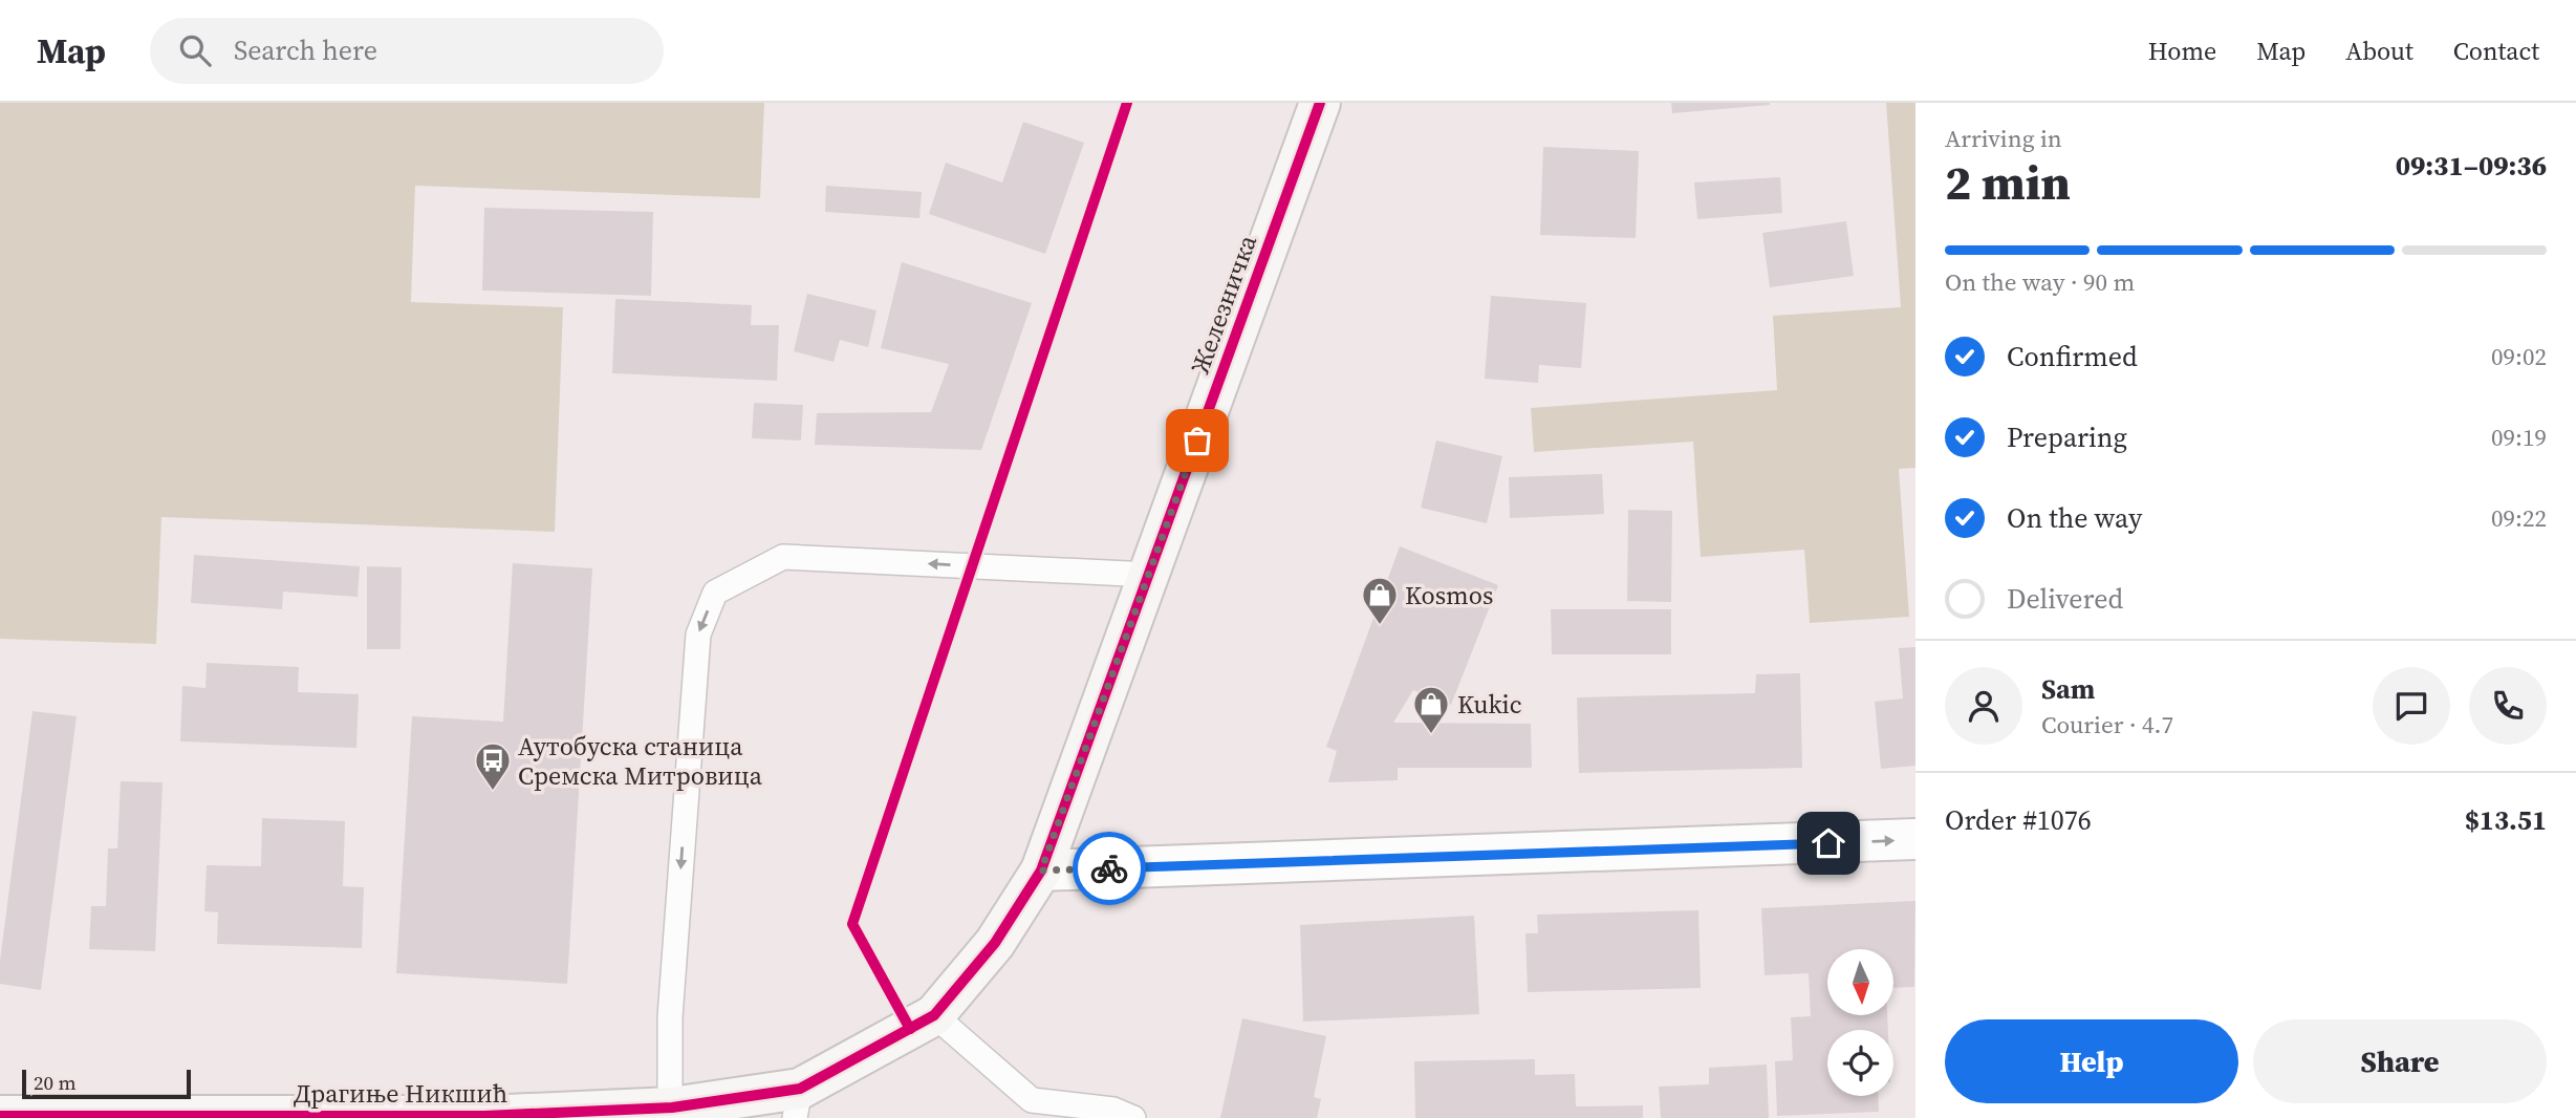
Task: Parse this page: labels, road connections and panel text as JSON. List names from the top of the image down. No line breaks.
{"streets":{"street":["Железничка","Драгиње Никшић"]},"crossings":[["Железничка","Драгиње Никшић"]],"places":{"shop":["Kosmos","Kukic"],"bus stop":["Аутобуска станица Сремска Митровица"]},"scale_bar":"20 m","north":"bottom","page":{"header":"Map","search":"Search here","nav":["Home","Map","About","Contact"],"heading":["2 min","Arriving in","09:31–09:36"],"panel":["Sam","Courier · 4.7","Order #1076","$13.51"],"bar":"On the way · 90 m","list":[["Confirmed","09:02"],["Preparing","09:19"],["On the way","09:22"],"Delivered"],"buttons":["Help","Share"],"scale":"20 m"}}
